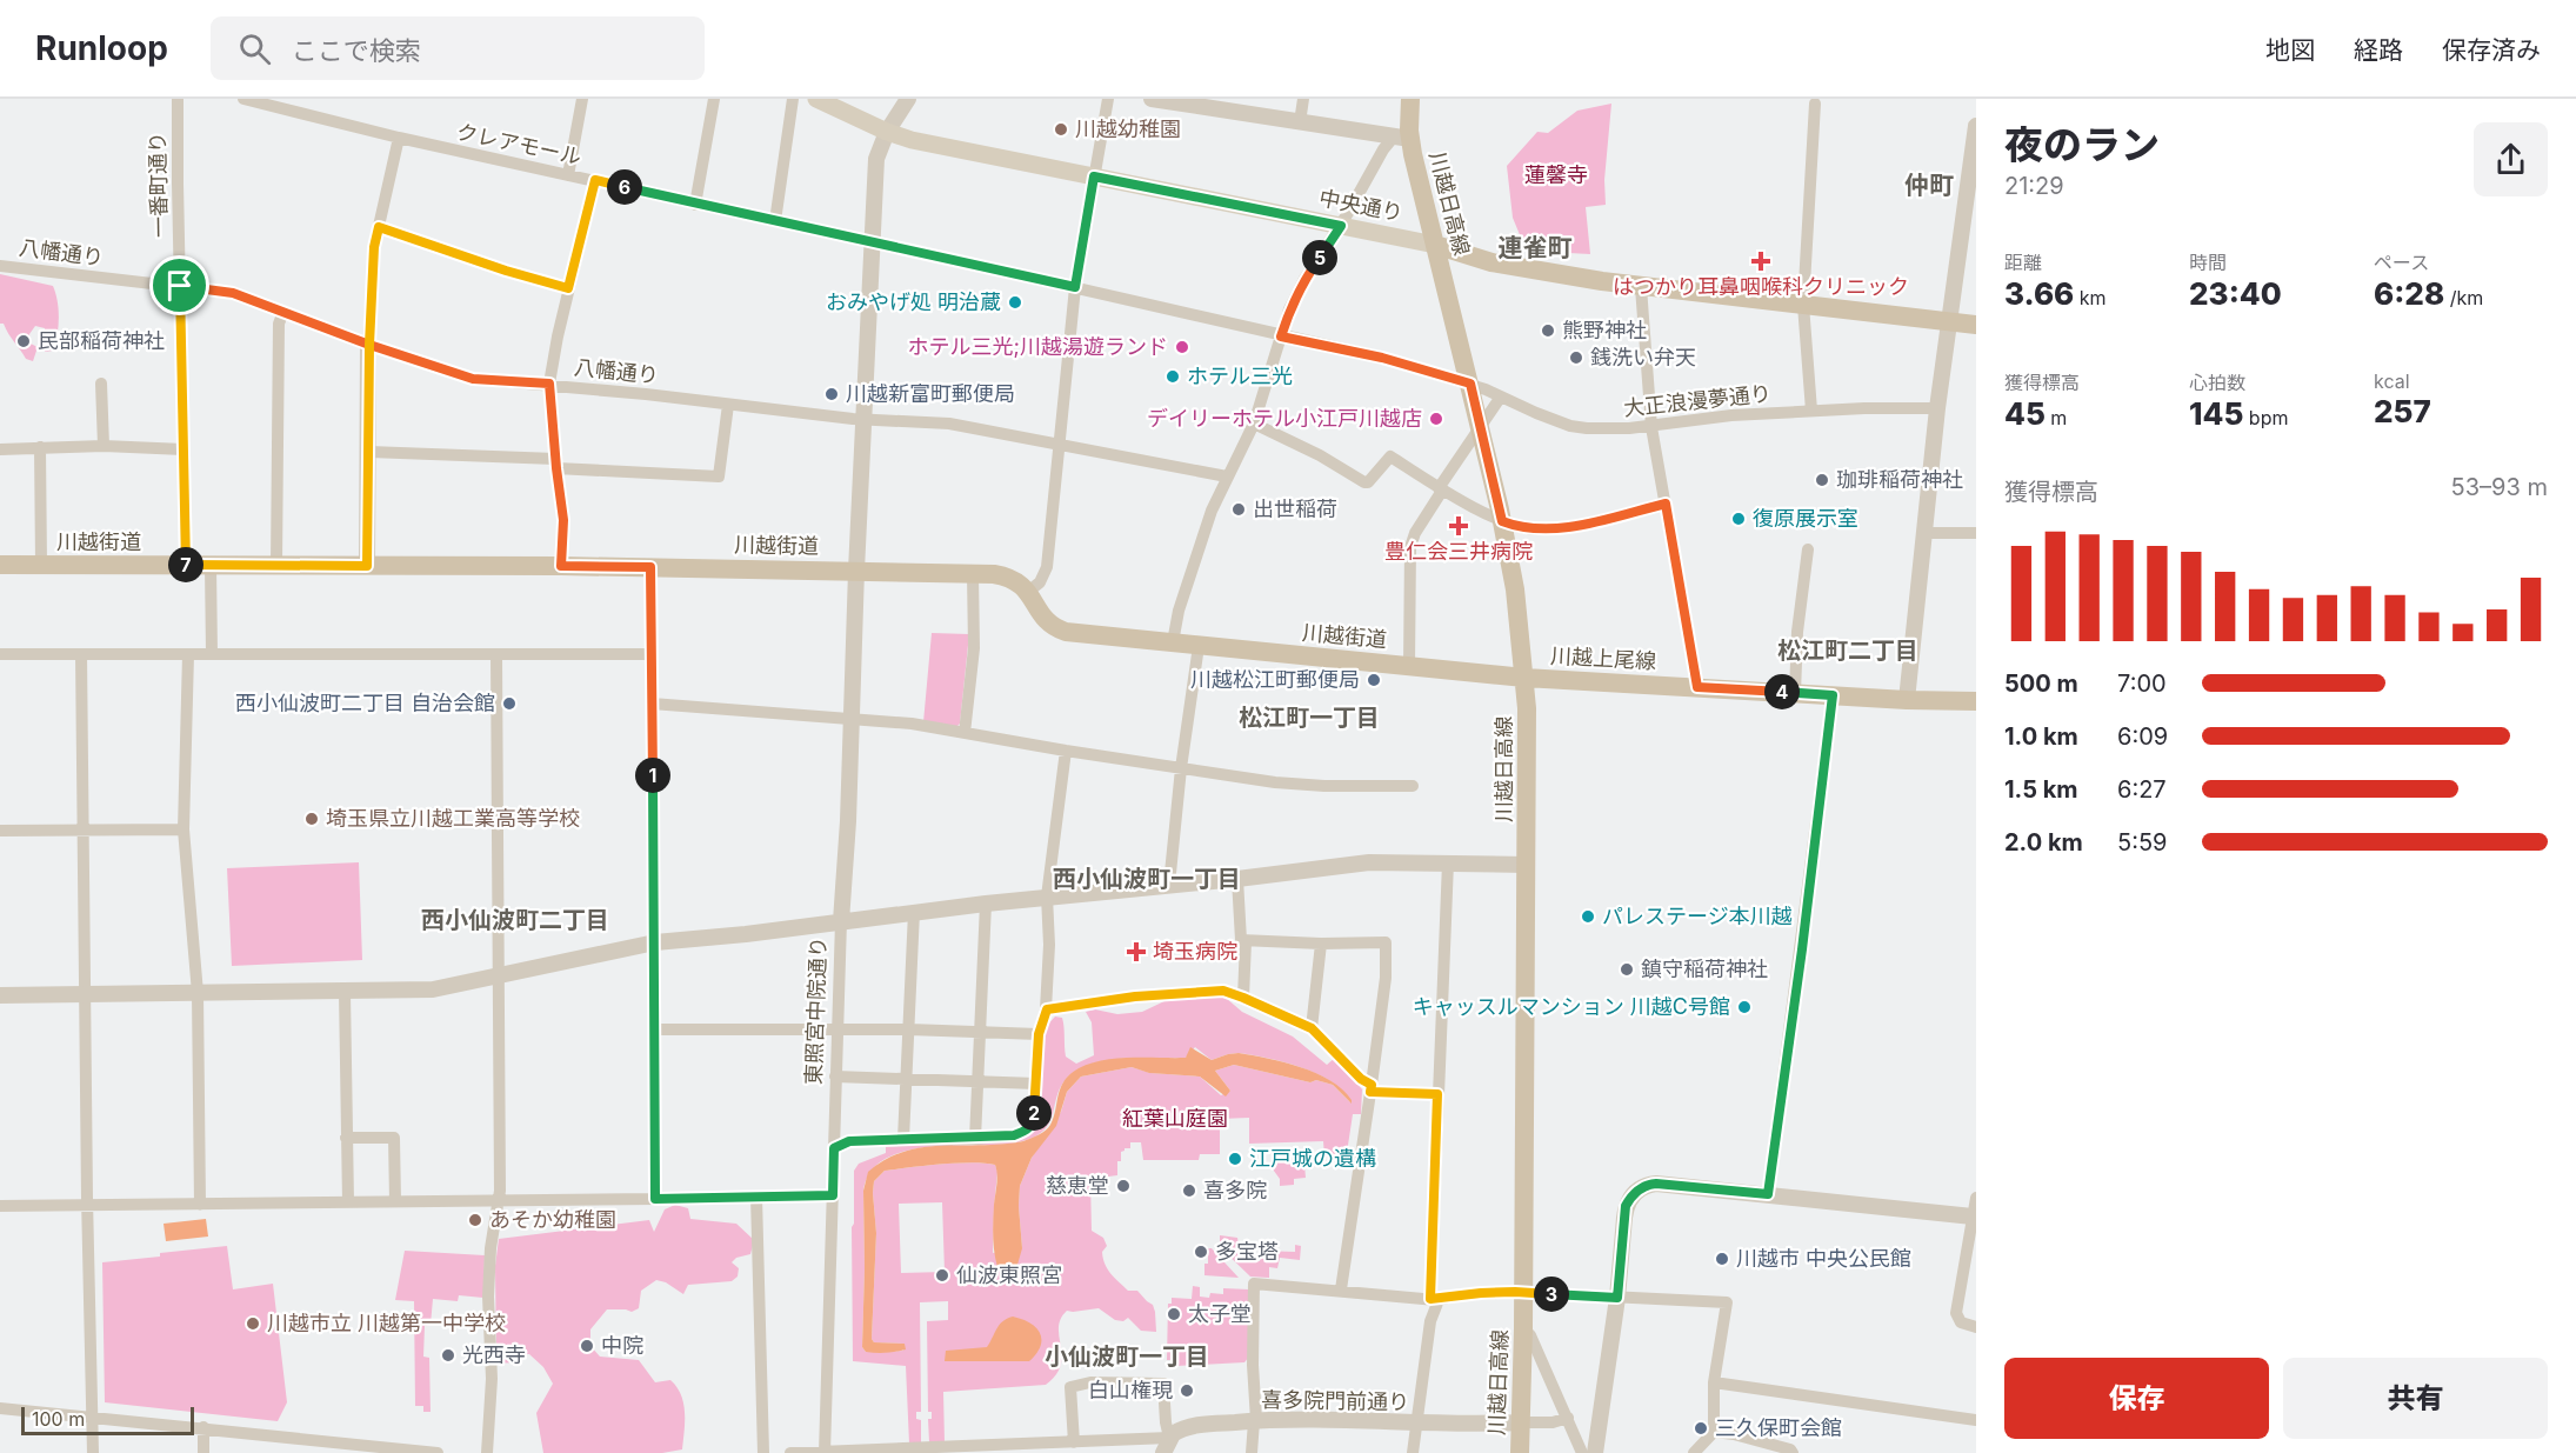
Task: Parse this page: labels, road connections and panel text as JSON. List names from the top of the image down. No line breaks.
{"streets":{"main road":["川越日高線","中央通り","川越街道","川越上尾線"],"street":["クレアモール","一番町通り","八幡通り","大正浪漫夢通り","東照宮中院通り","喜多院門前通り"]},"crossings":[["クレアモール","大正浪漫夢通り"],["クレアモール","東照宮中院通り"],["一番町通り","八幡通り"],["一番町通り","川越街道"],["川越日高線","中央通り"],["川越日高線","大正浪漫夢通り"],["川越日高線","川越街道"],["川越日高線","川越上尾線"],["川越日高線","喜多院門前通り"],["中央通り","東照宮中院通り"],["八幡通り","東照宮中院通り"],["川越街道","川越上尾線"],["川越街道","東照宮中院通り"]],"districts":["仲町","連雀町","松江町二丁目","松江町一丁目","西小仙波町一丁目","西小仙波町二丁目","小仙波町一丁目"],"parks":["蓮馨寺","紅葉山庭園"],"places":{"other":["川越幼稚園","おみやげ処 明治蔵","熊野神社","民部稲荷神社","ホテル三光;川越湯遊ランド","銭洗い弁天","ホテル三光","川越新富町郵便局","デイリーホテル小江戸川越店","珈琲稲荷神社","出世稲荷","復原展示室","川越松江町郵便局","西小仙波町二丁目 自治会館","埼玉県立川越工業高等学校","パレステージ本川越","鎮守稲荷神社","キャッスルマンション 川越C号館","江戸城の遺構","慈恵堂","喜多院","あそか幼稚園","多宝塔","川越市 中央公民館","仙波東照宮","太子堂","川越市立 川越第一中学校","中院","光西寺","白山権現","三久保町会館"],"health":["はつかり耳鼻咽喉科クリニック","豊仁会三井病院","埼玉病院"]},"scale_bar":"100 m","page":{"header":"Runloop","search":"ここで検索","nav":["地図","経路","保存済み"],"heading":["夜のラン","21:29"],"pins":["6","5","7","4","1","2","3"],"stats":[["距離","3.66 km"],["時間","23:40"],["ペース","6:28 /km"],["獲得標高","45 m"],["心拍数","145 bpm"],["kcal","257"]],"chart":["獲得標高","53–93 m"],"list":[{"name":"500 m","note":"7:00"},{"name":"1.0 km","note":"6:09"},{"name":"1.5 km","note":"6:27"},{"name":"2.0 km","note":"5:59"}],"buttons":["保存","共有"],"scale":"100 m"}}
